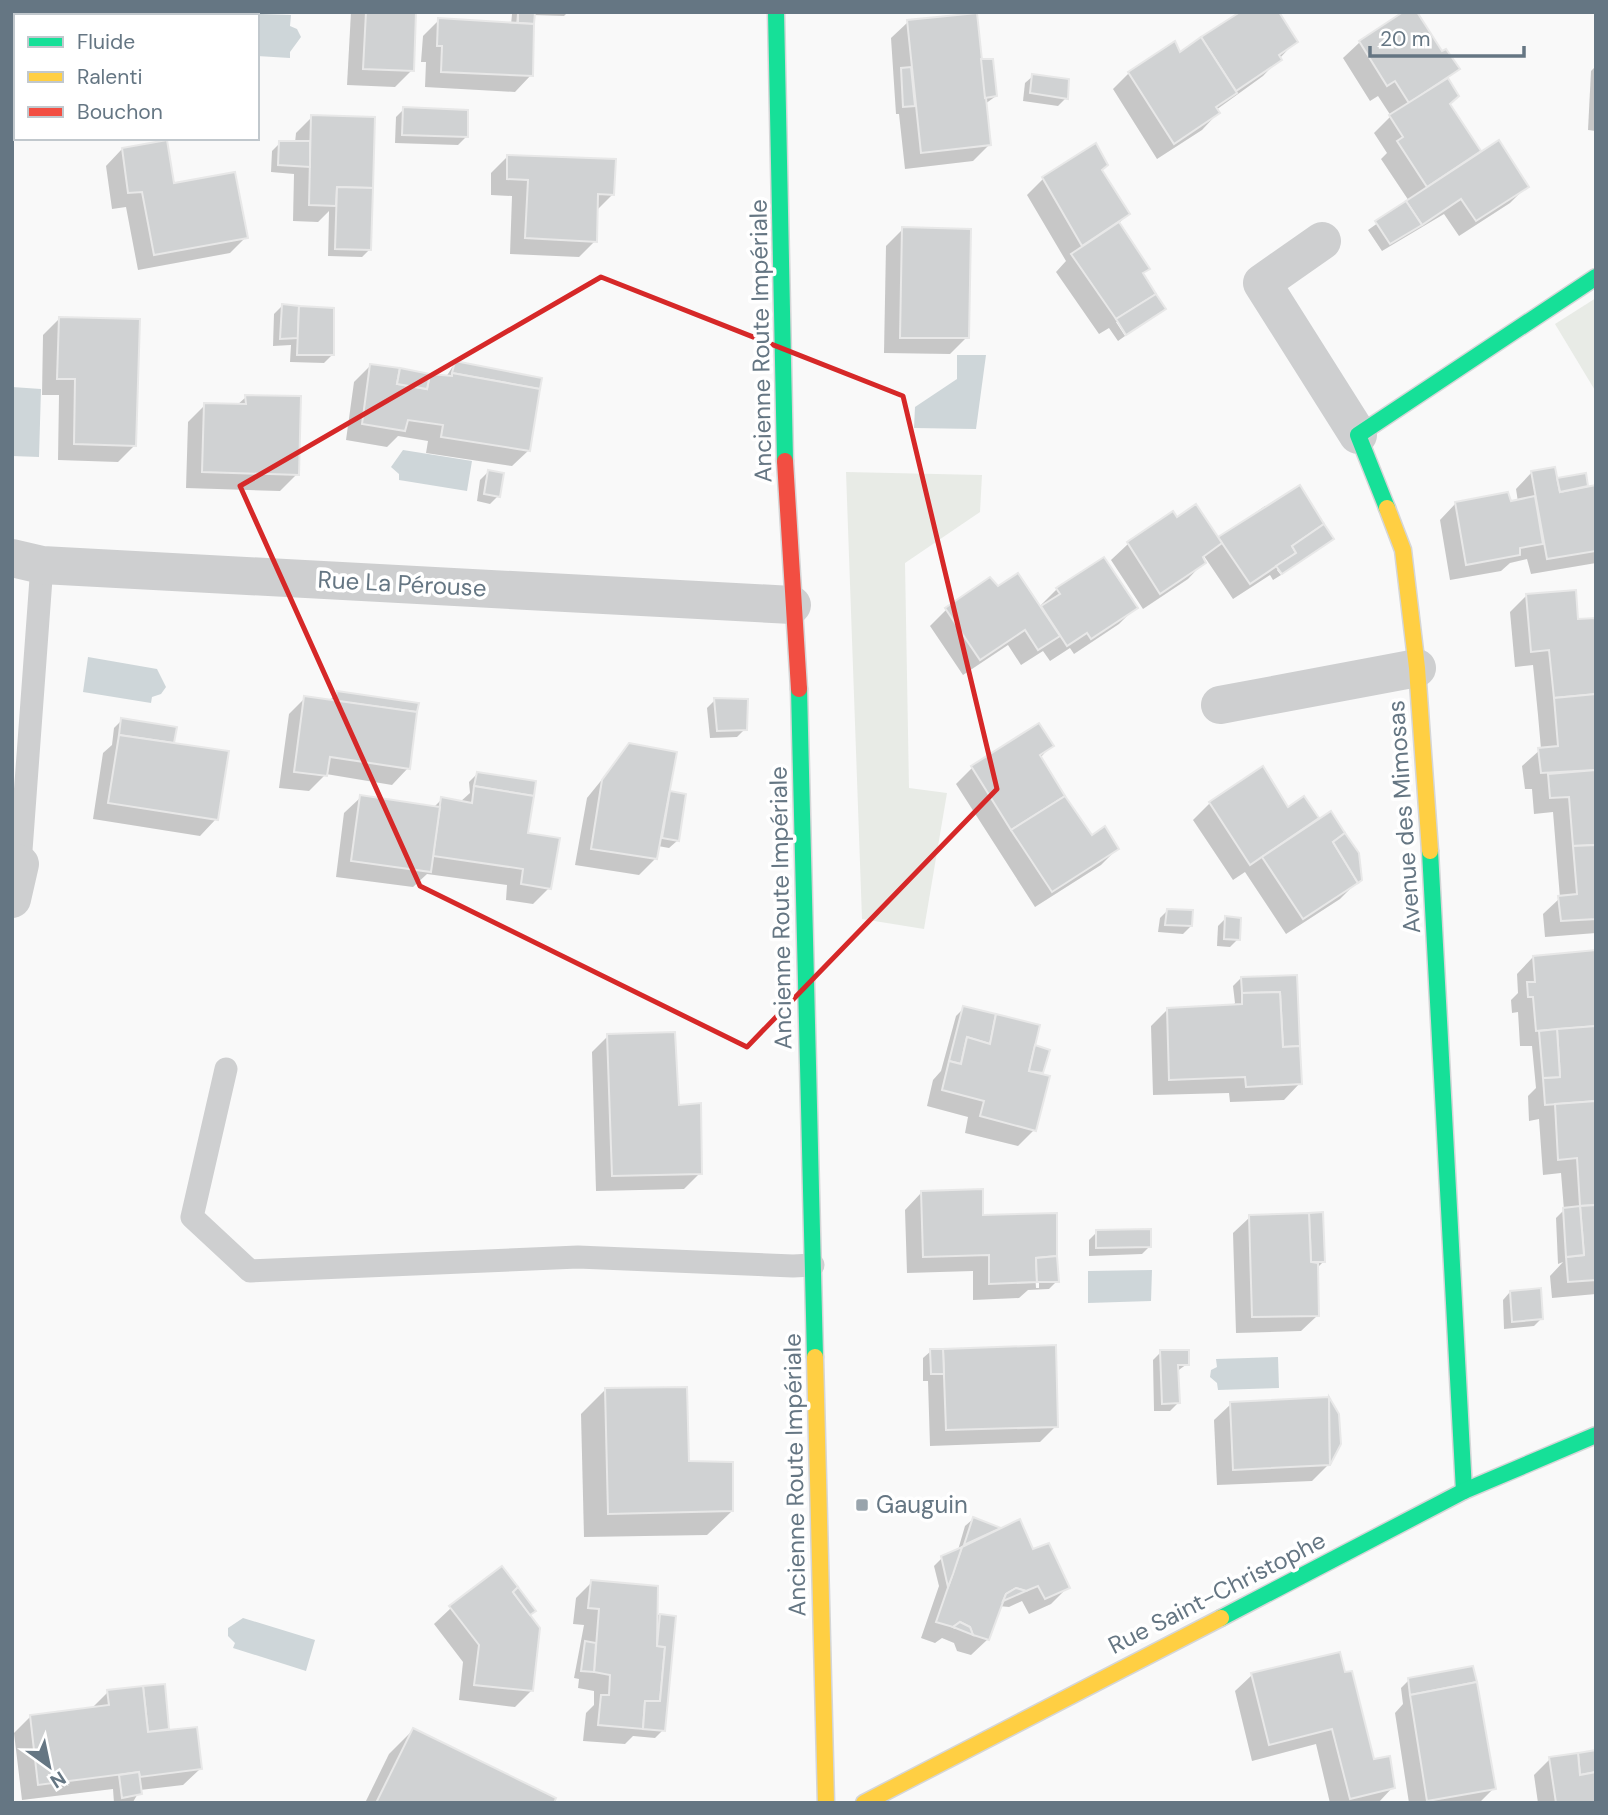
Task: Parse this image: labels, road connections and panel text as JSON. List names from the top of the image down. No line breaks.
{"streets":{"street":["Ancienne Route Impériale","Rue La Pérouse","Avenue des Mimosas","Rue Saint-Christophe"]},"crossings":[["Ancienne Route Impériale","Rue La Pérouse"],["Avenue des Mimosas","Rue Saint-Christophe"]],"places":{"transit":["Gauguin"]},"legend":["Fluide","Ralenti","Bouchon"],"scale_bar":"20 m","north":"bottom right"}
